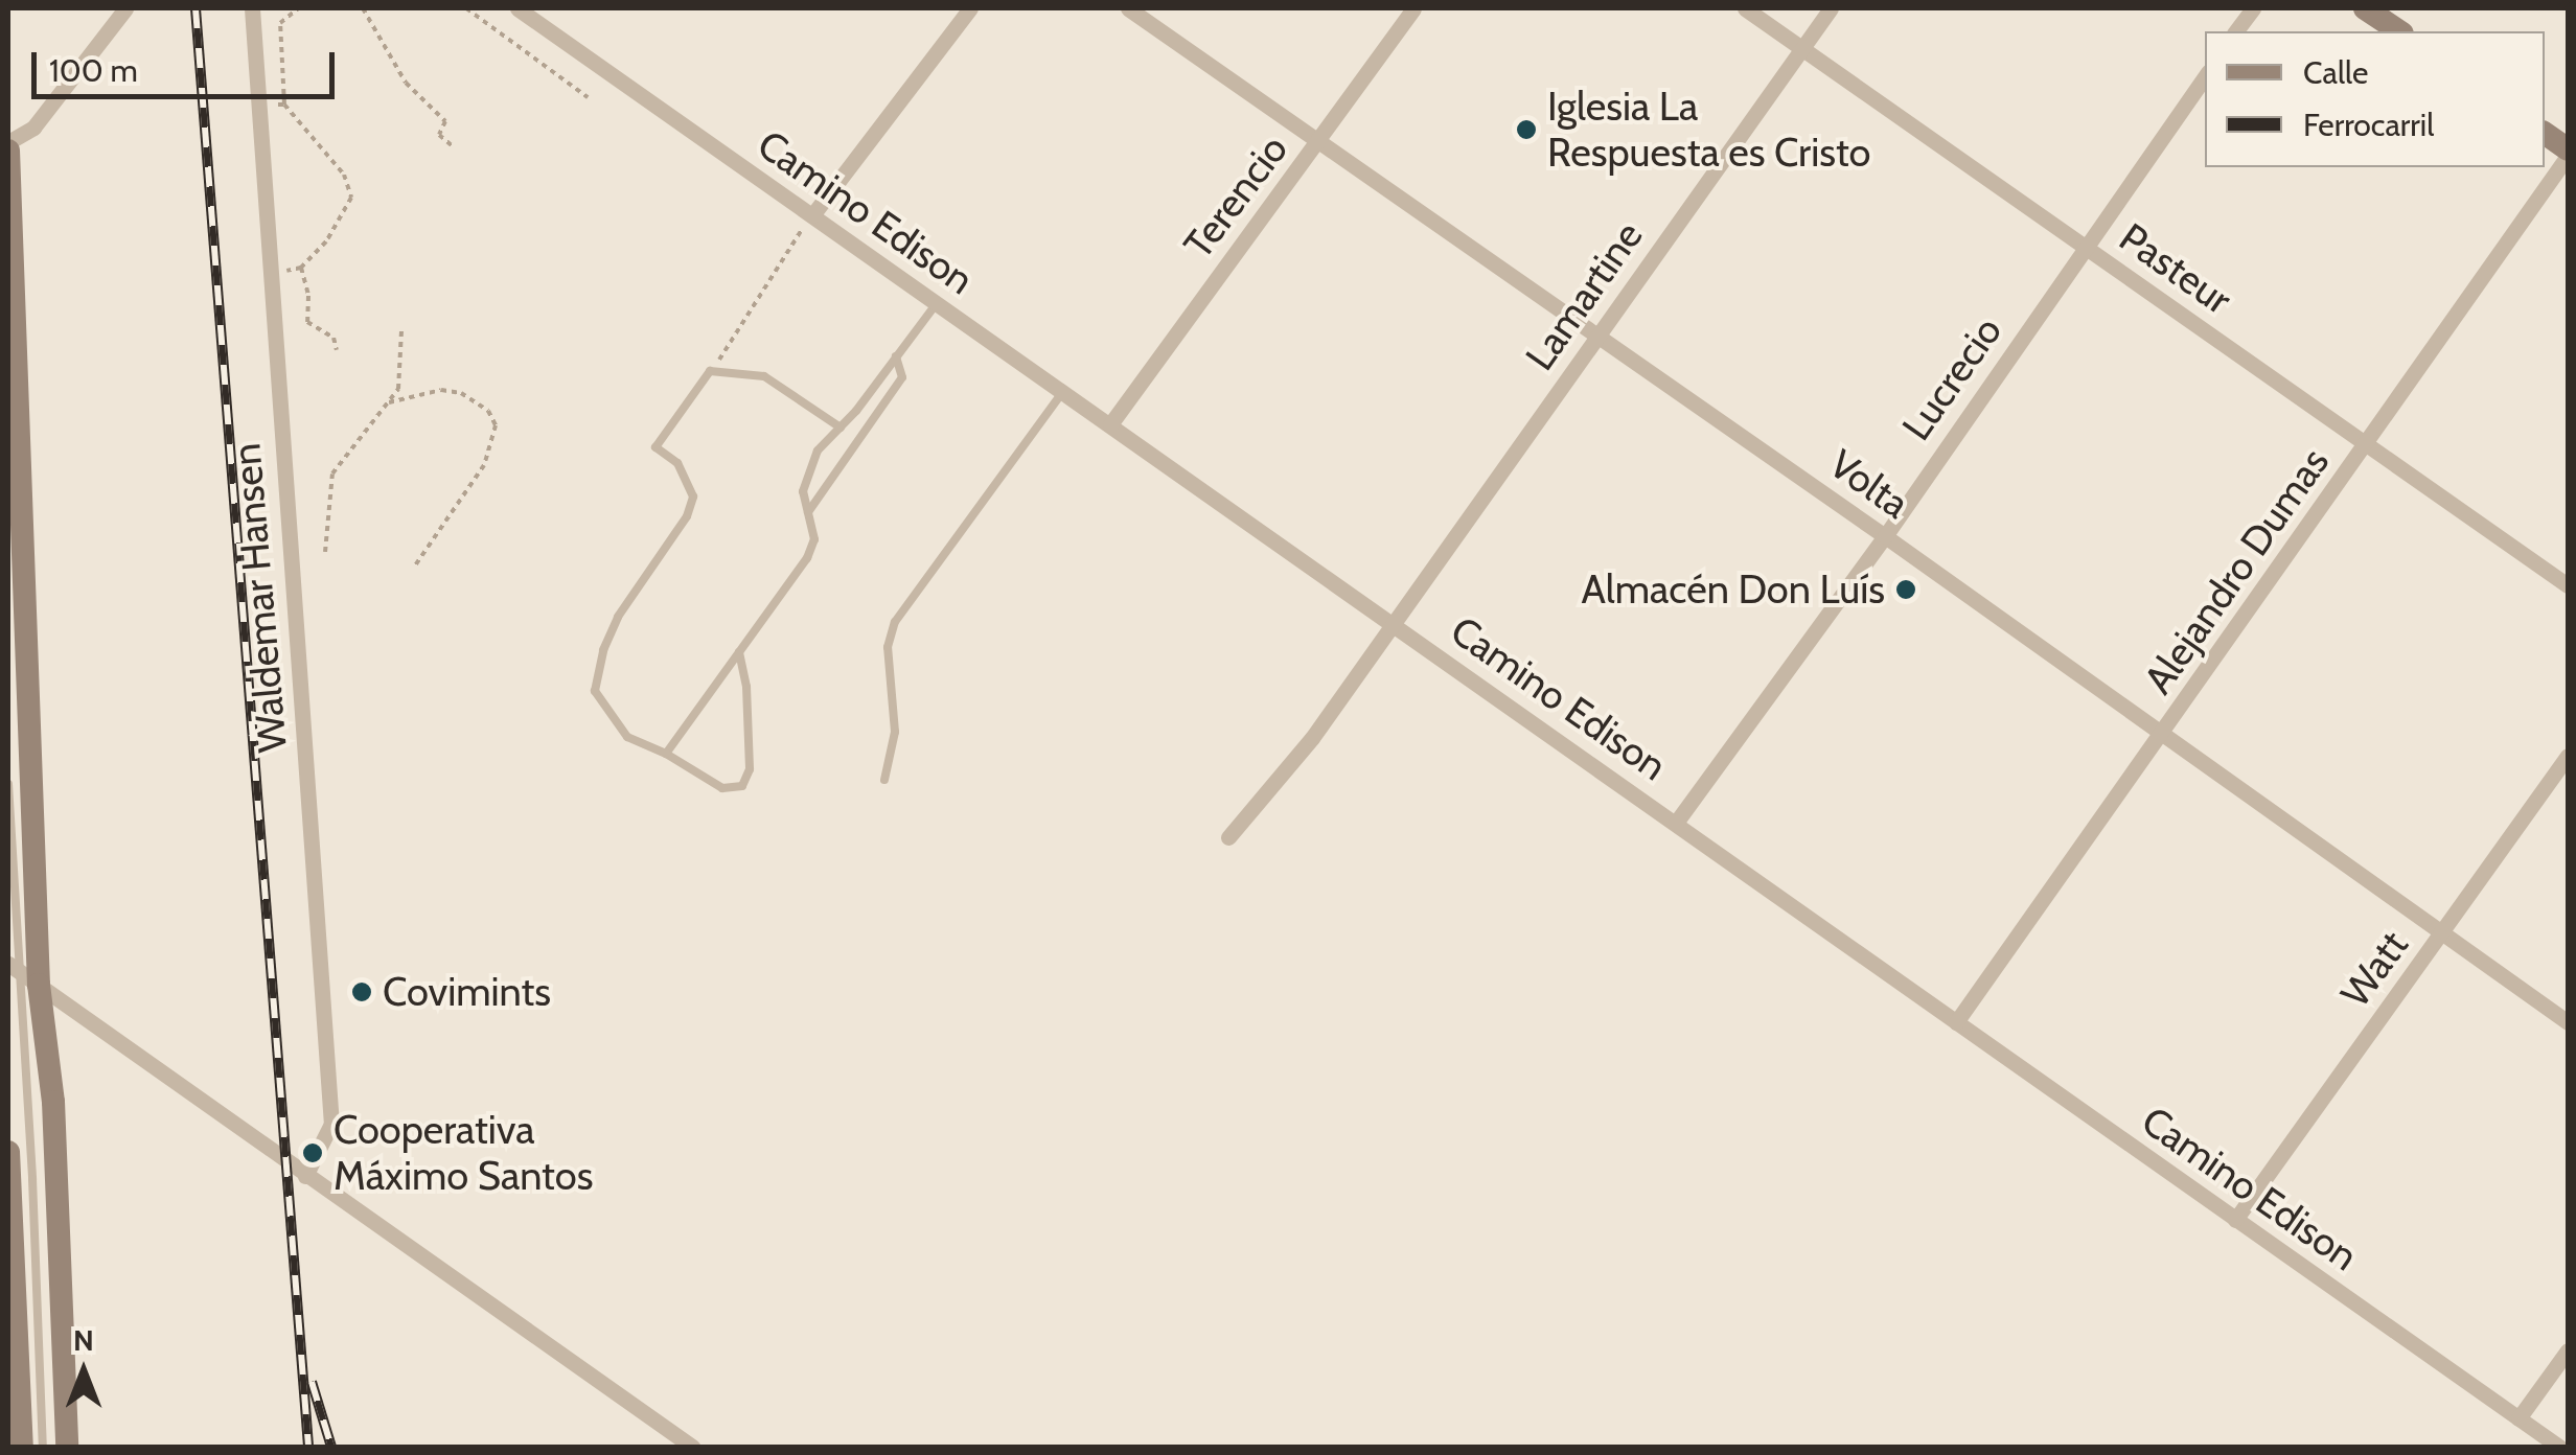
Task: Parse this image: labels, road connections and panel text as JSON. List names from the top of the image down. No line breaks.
{"streets":{"street":["Terencio","Camino Edison","Pasteur","Lamartine","Lucrecio","Volta","Alejandro Dumas","Waldemar Hansen","Watt"]},"crossings":[["Terencio","Camino Edison"],["Terencio","Volta"],["Camino Edison","Lamartine"],["Camino Edison","Lucrecio"],["Camino Edison","Alejandro Dumas"],["Camino Edison","Watt"],["Pasteur","Lamartine"],["Pasteur","Lucrecio"],["Pasteur","Alejandro Dumas"],["Lamartine","Volta"],["Lucrecio","Volta"],["Volta","Alejandro Dumas"],["Volta","Watt"]],"places":["Iglesia La Respuesta es Cristo","Almacén Don Luís","Covimints","Cooperativa Máximo Santos"],"legend":["Calle","Ferrocarril"],"scale_bar":"100 m","north":"top"}
